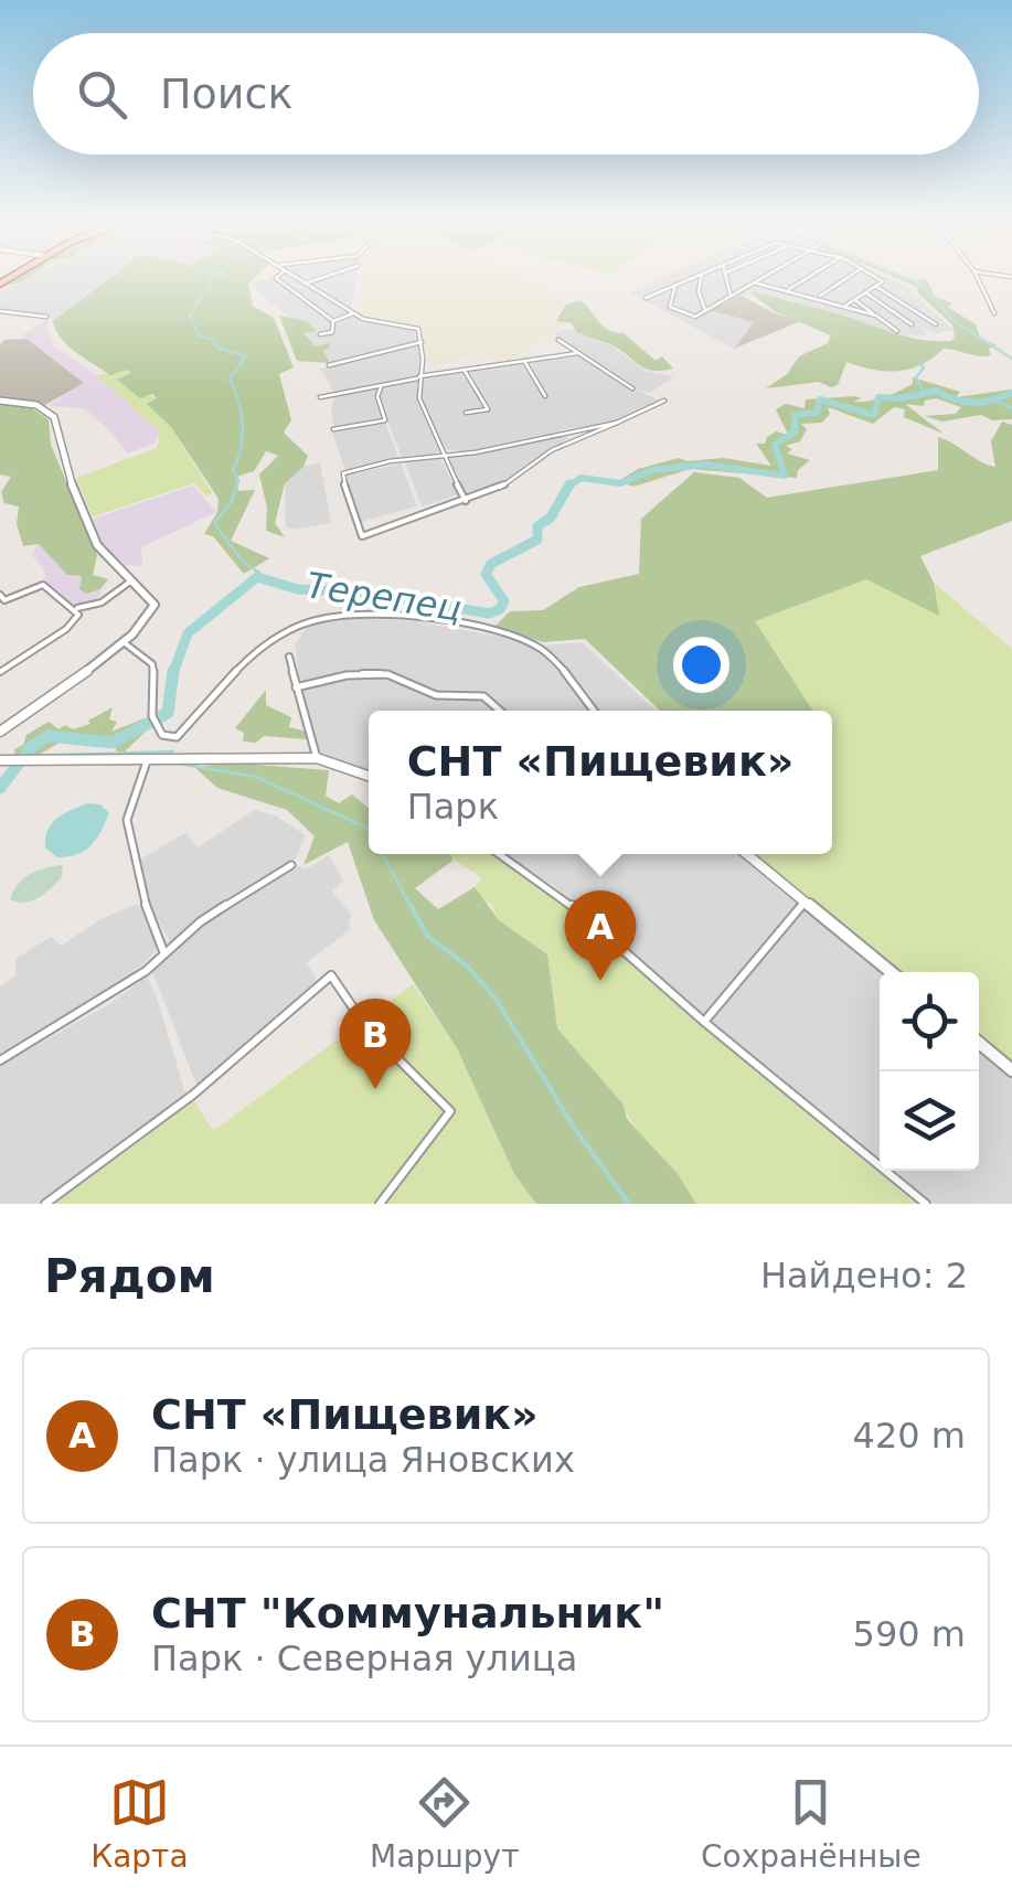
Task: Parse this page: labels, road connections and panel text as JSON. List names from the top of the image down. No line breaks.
{"water":["Терепец"],"page":{"search":"Поиск","popup":["СНТ «Пищевик»","Парк"],"pins":["A","B"],"heading":["Рядом","Найдено: 2"],"list":[{"mark":"A","name":"СНТ «Пищевик»","note":"Парк · улица Яновских","value":"420 m"},{"mark":"B","name":"СНТ \"Коммунальник\"","note":"Парк · Северная улица","value":"590 m"}],"nav":["Карта","Маршрут","Сохранённые"]}}
